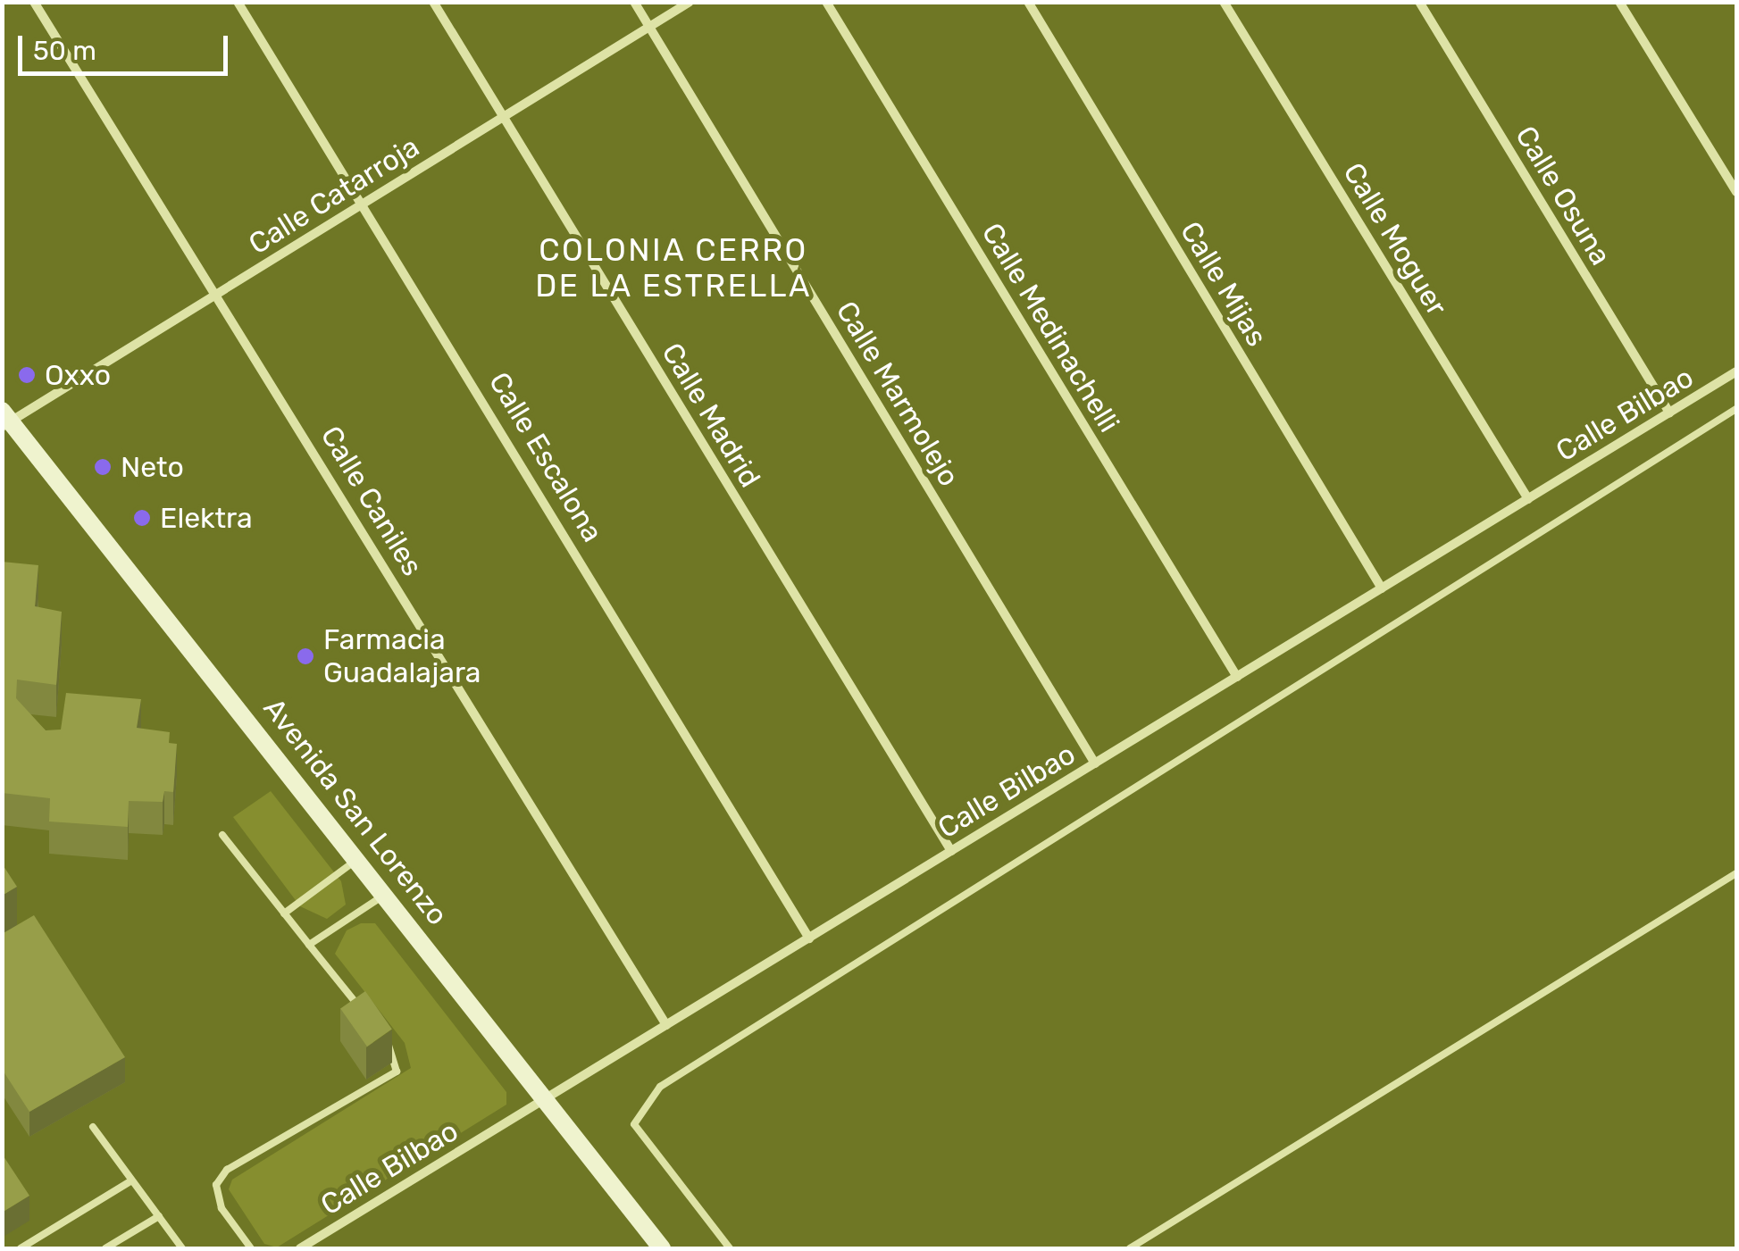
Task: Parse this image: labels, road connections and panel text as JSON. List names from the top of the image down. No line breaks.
{"streets":{"main road":["Avenida San Lorenzo"],"street":["Calle Catarroja","Calle Osuna","Calle Moguer","Calle Mijas","Calle Medinachelli","Calle Marmolejo","Calle Bilbao","Calle Madrid","Calle Escalona","Calle Caniles"]},"crossings":[["Calle Catarroja","Calle Marmolejo"],["Calle Catarroja","Calle Madrid"],["Calle Catarroja","Calle Escalona"],["Calle Catarroja","Calle Caniles"],["Calle Catarroja","Avenida San Lorenzo"],["Calle Osuna","Calle Bilbao"],["Calle Moguer","Calle Bilbao"],["Calle Mijas","Calle Bilbao"],["Calle Medinachelli","Calle Bilbao"],["Calle Marmolejo","Calle Bilbao"],["Calle Bilbao","Calle Madrid"],["Calle Bilbao","Calle Escalona"],["Calle Bilbao","Calle Caniles"],["Calle Bilbao","Avenida San Lorenzo"]],"districts":["COLONIA CERRO DE LA ESTRELLA"],"places":["Oxxo","Neto","Elektra","Farmacia Guadalajara"],"scale_bar":"50 m"}
